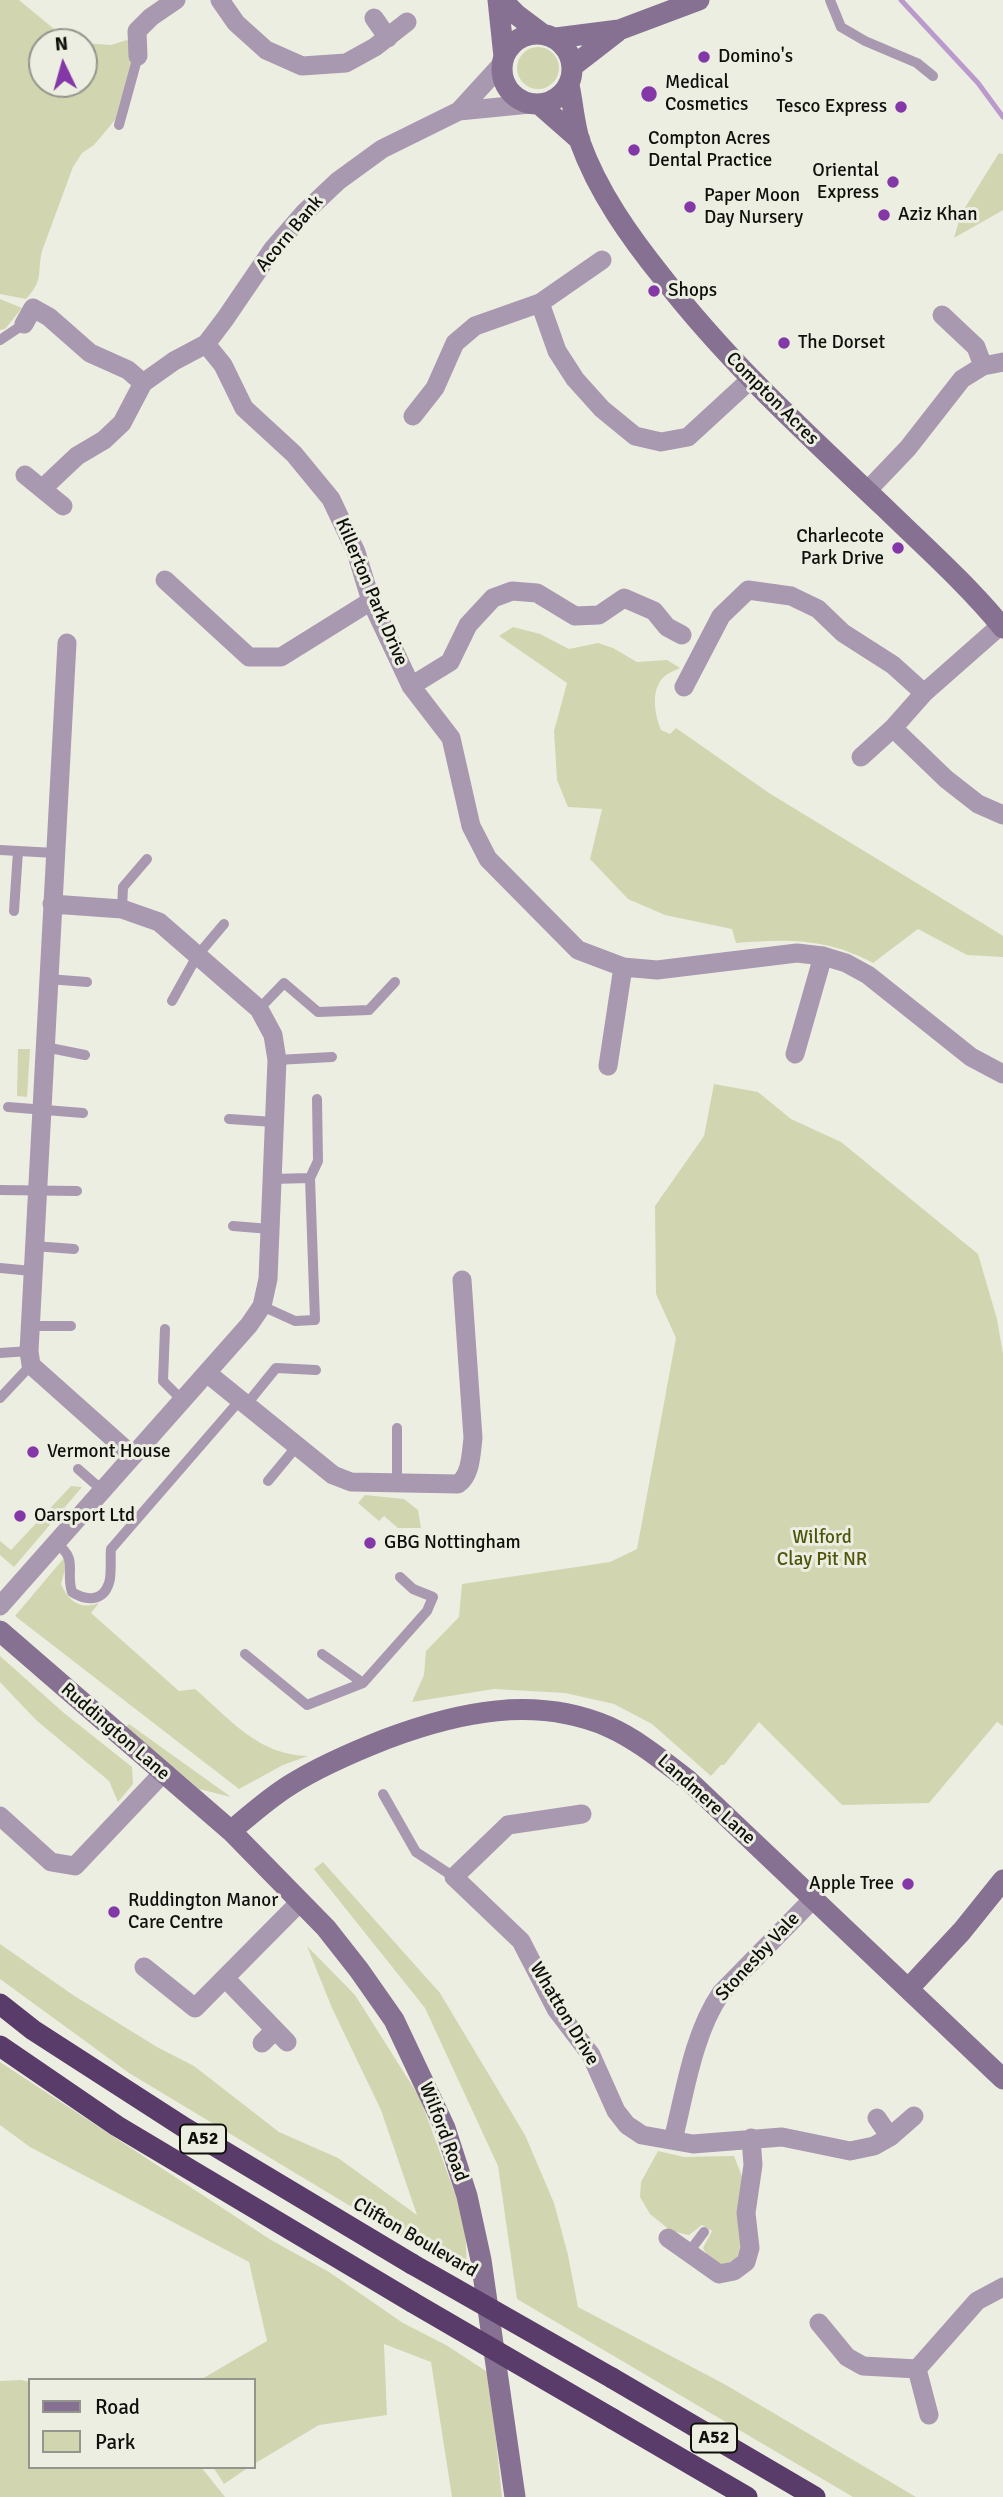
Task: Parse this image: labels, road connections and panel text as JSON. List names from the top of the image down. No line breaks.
{"streets":{"highway":["A52","Clifton Boulevard"],"street":["Acorn Bank","Compton Acres","Killerton Park Drive","Ruddington Lane","Landmere Lane","Stonesby Vale","Whatton Drive","Wilford Road"]},"crossings":[["Acorn Bank","Compton Acres"],["Acorn Bank","Killerton Park Drive"],["Ruddington Lane","Landmere Lane"],["Ruddington Lane","Wilford Road"],["Landmere Lane","Stonesby Vale"],["Landmere Lane","Wilford Road"],["Stonesby Vale","Whatton Drive"]],"parks":["Wilford Clay Pit NR"],"places":["Domino's","Medical Cosmetics","Tesco Express","Compton Acres Dental Practice","Oriental Express","Paper Moon Day Nursery","Aziz Khan","Shops","The Dorset","Charlecote Park Drive","Vermont House","Oarsport Ltd","GBG Nottingham","Apple Tree","Ruddington Manor Care Centre"],"legend":["Road","Park"],"north":"top"}
